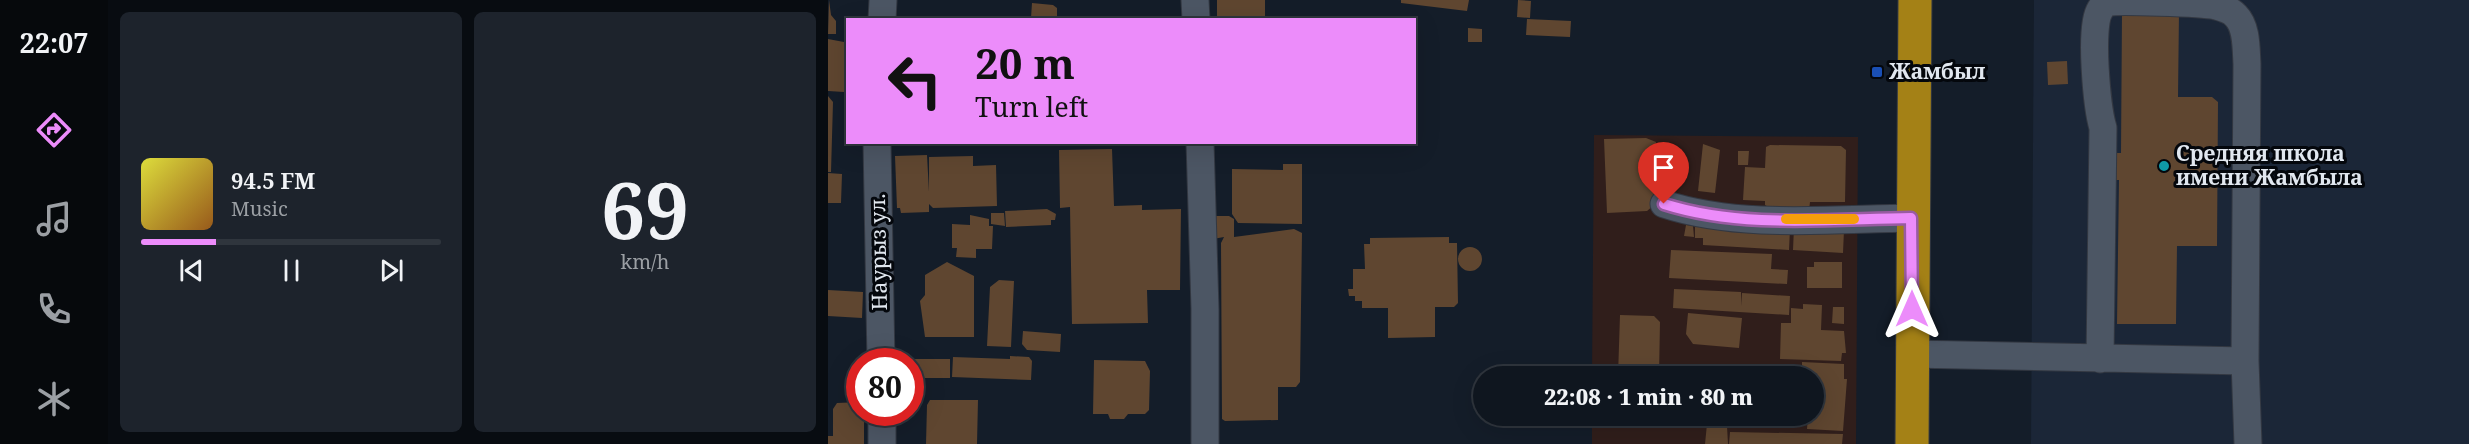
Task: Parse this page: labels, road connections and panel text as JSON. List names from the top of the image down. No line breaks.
{"streets":{"street":["Наурыз ул."]},"places":{"transit":["Жамбыл"],"other":["Средняя школа имени Жамбыла"]},"page":{"tabs":"22:07","tile":["69","km/h"],"turn":["20 m","Turn left"],"song":["94.5 FM","Music"],"limit":"80","trip":"22:08 · 1 min · 80 m"}}
